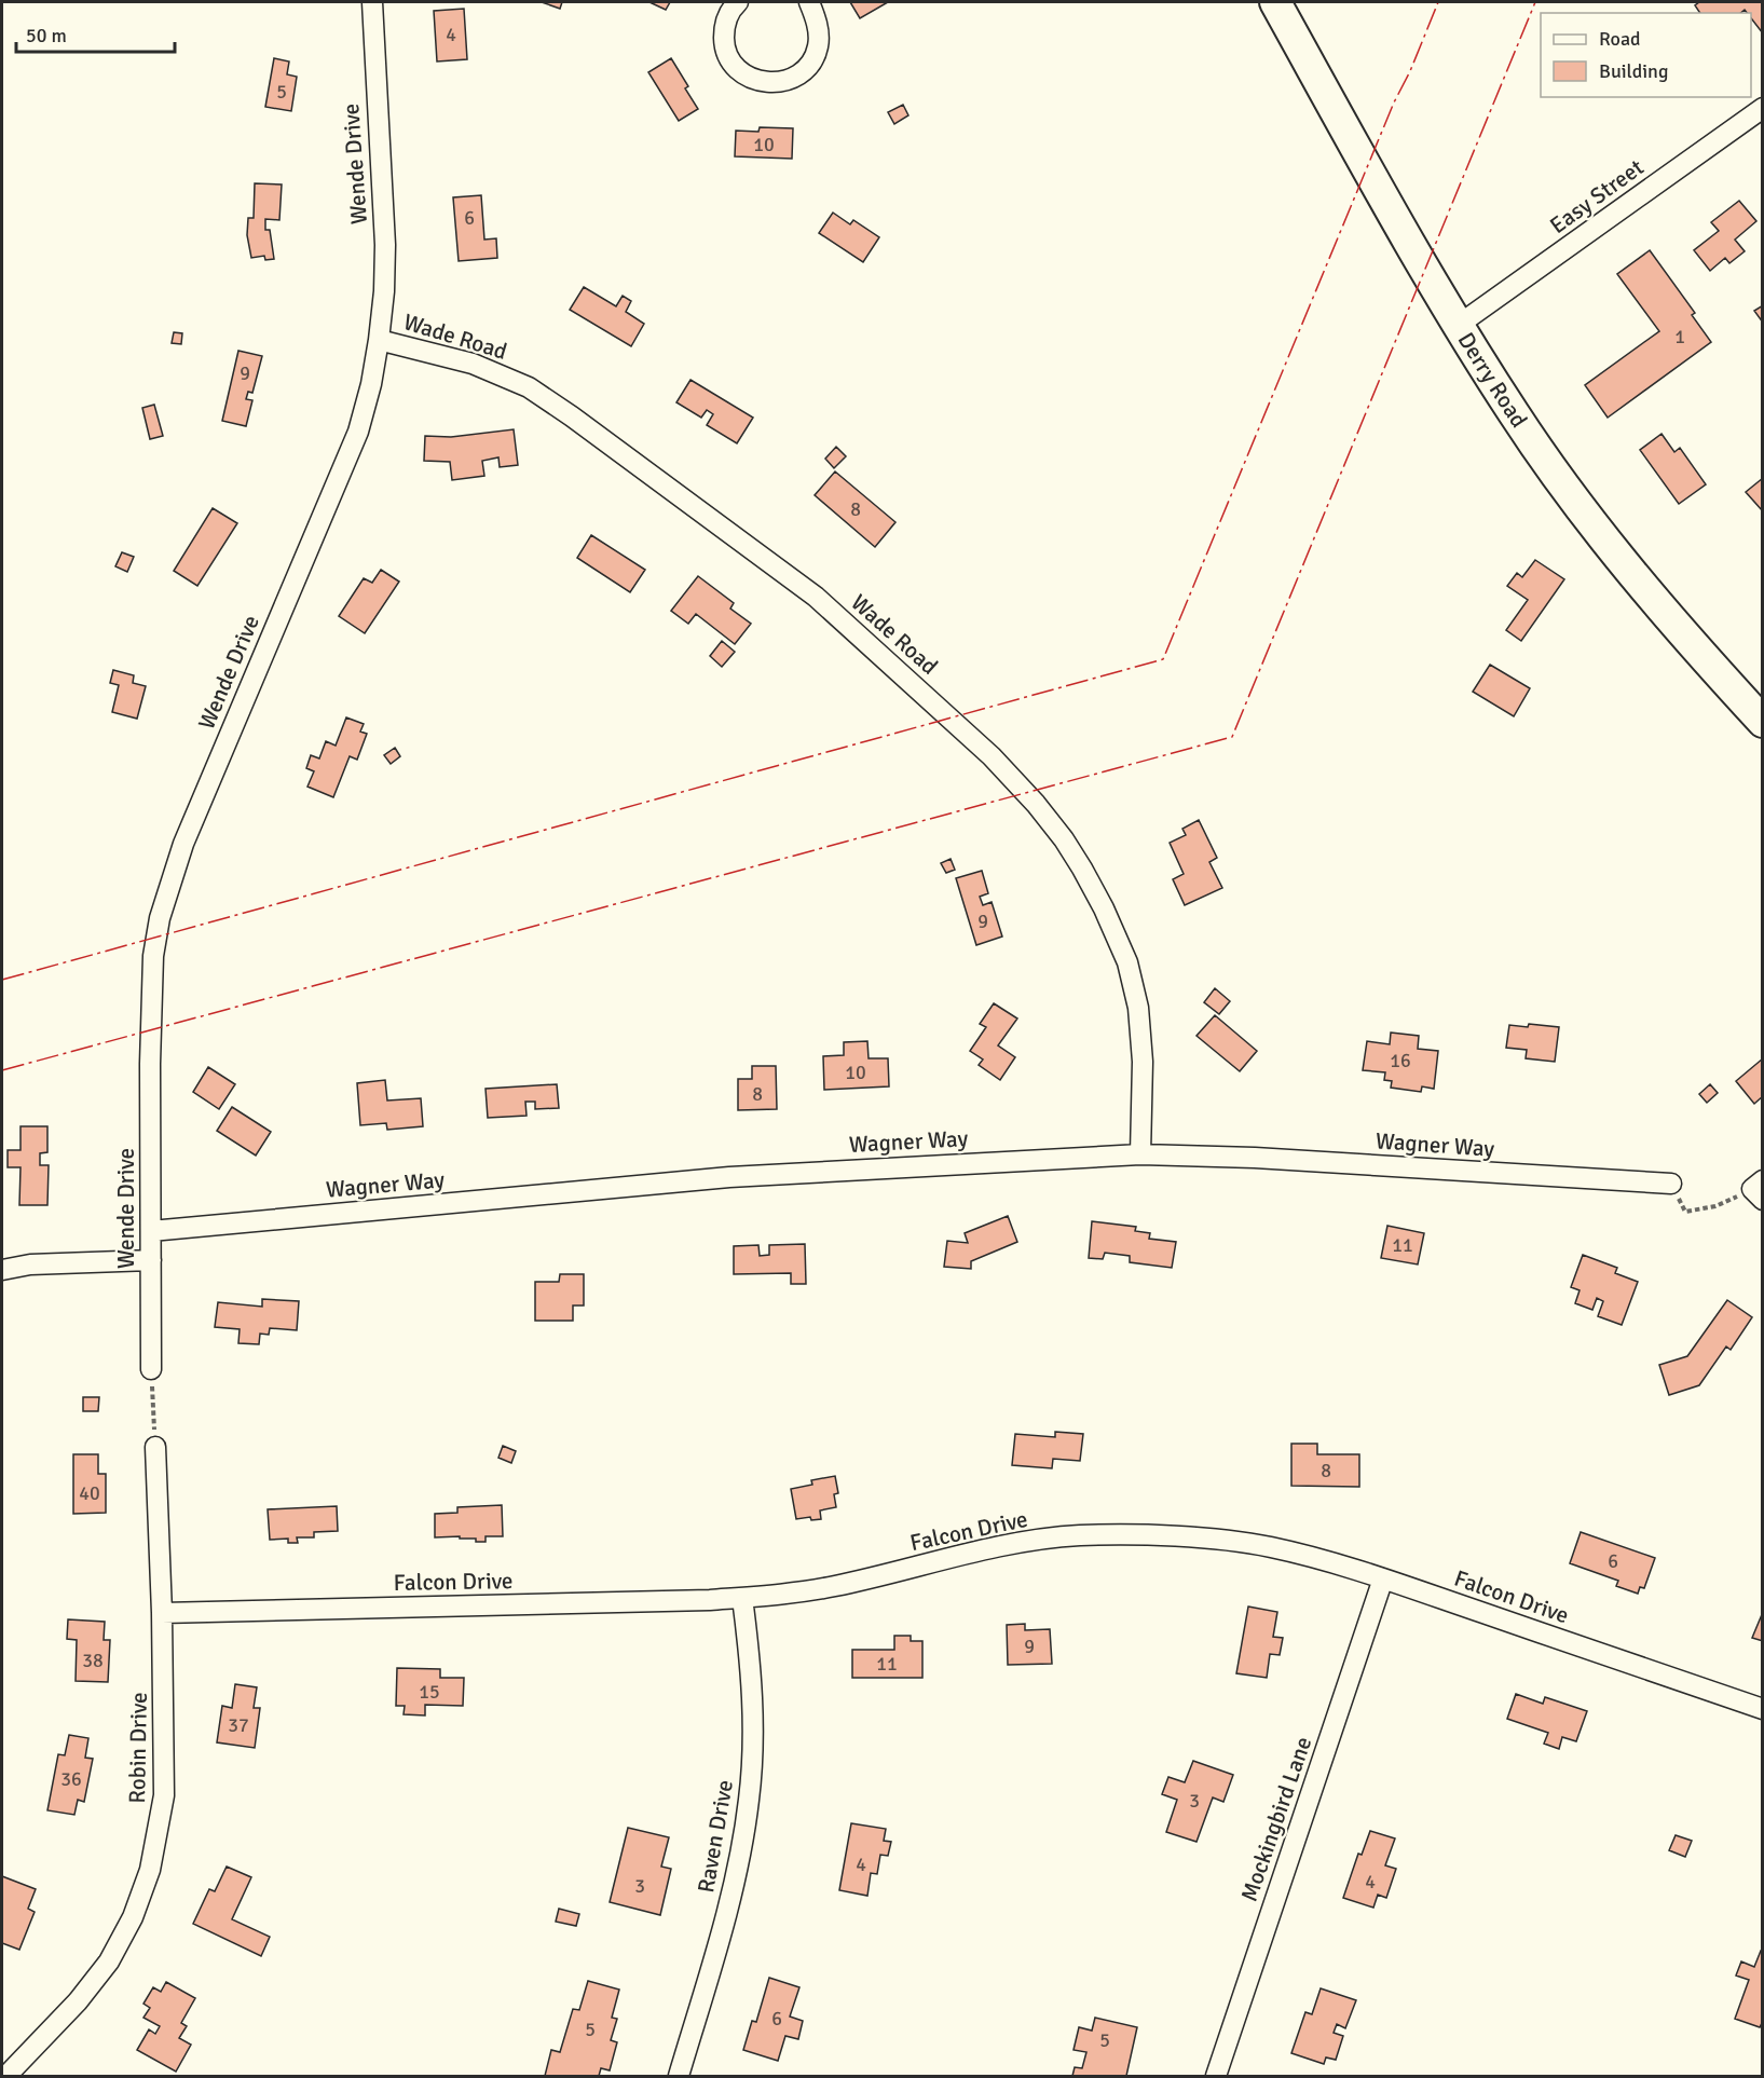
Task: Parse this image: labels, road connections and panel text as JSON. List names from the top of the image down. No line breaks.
{"streets":{"main road":["Derry Road"],"street":["Wende Drive","Easy Street","Wade Road","Wagner Way","Falcon Drive","Robin Drive","Mockingbird Lane","Raven Drive"]},"crossings":[["Wende Drive","Wade Road"],["Wende Drive","Wagner Way"],["Easy Street","Derry Road"],["Wade Road","Wagner Way"],["Falcon Drive","Robin Drive"],["Falcon Drive","Mockingbird Lane"],["Falcon Drive","Raven Drive"]],"house_numbers":["4","5","10","6","1","9","8","9","16","10","8","11","8","40","6","9","38","11","15","37","36","3","4","4","3","6","5","5"],"legend":["Road","Building"],"scale_bar":"50 m"}
